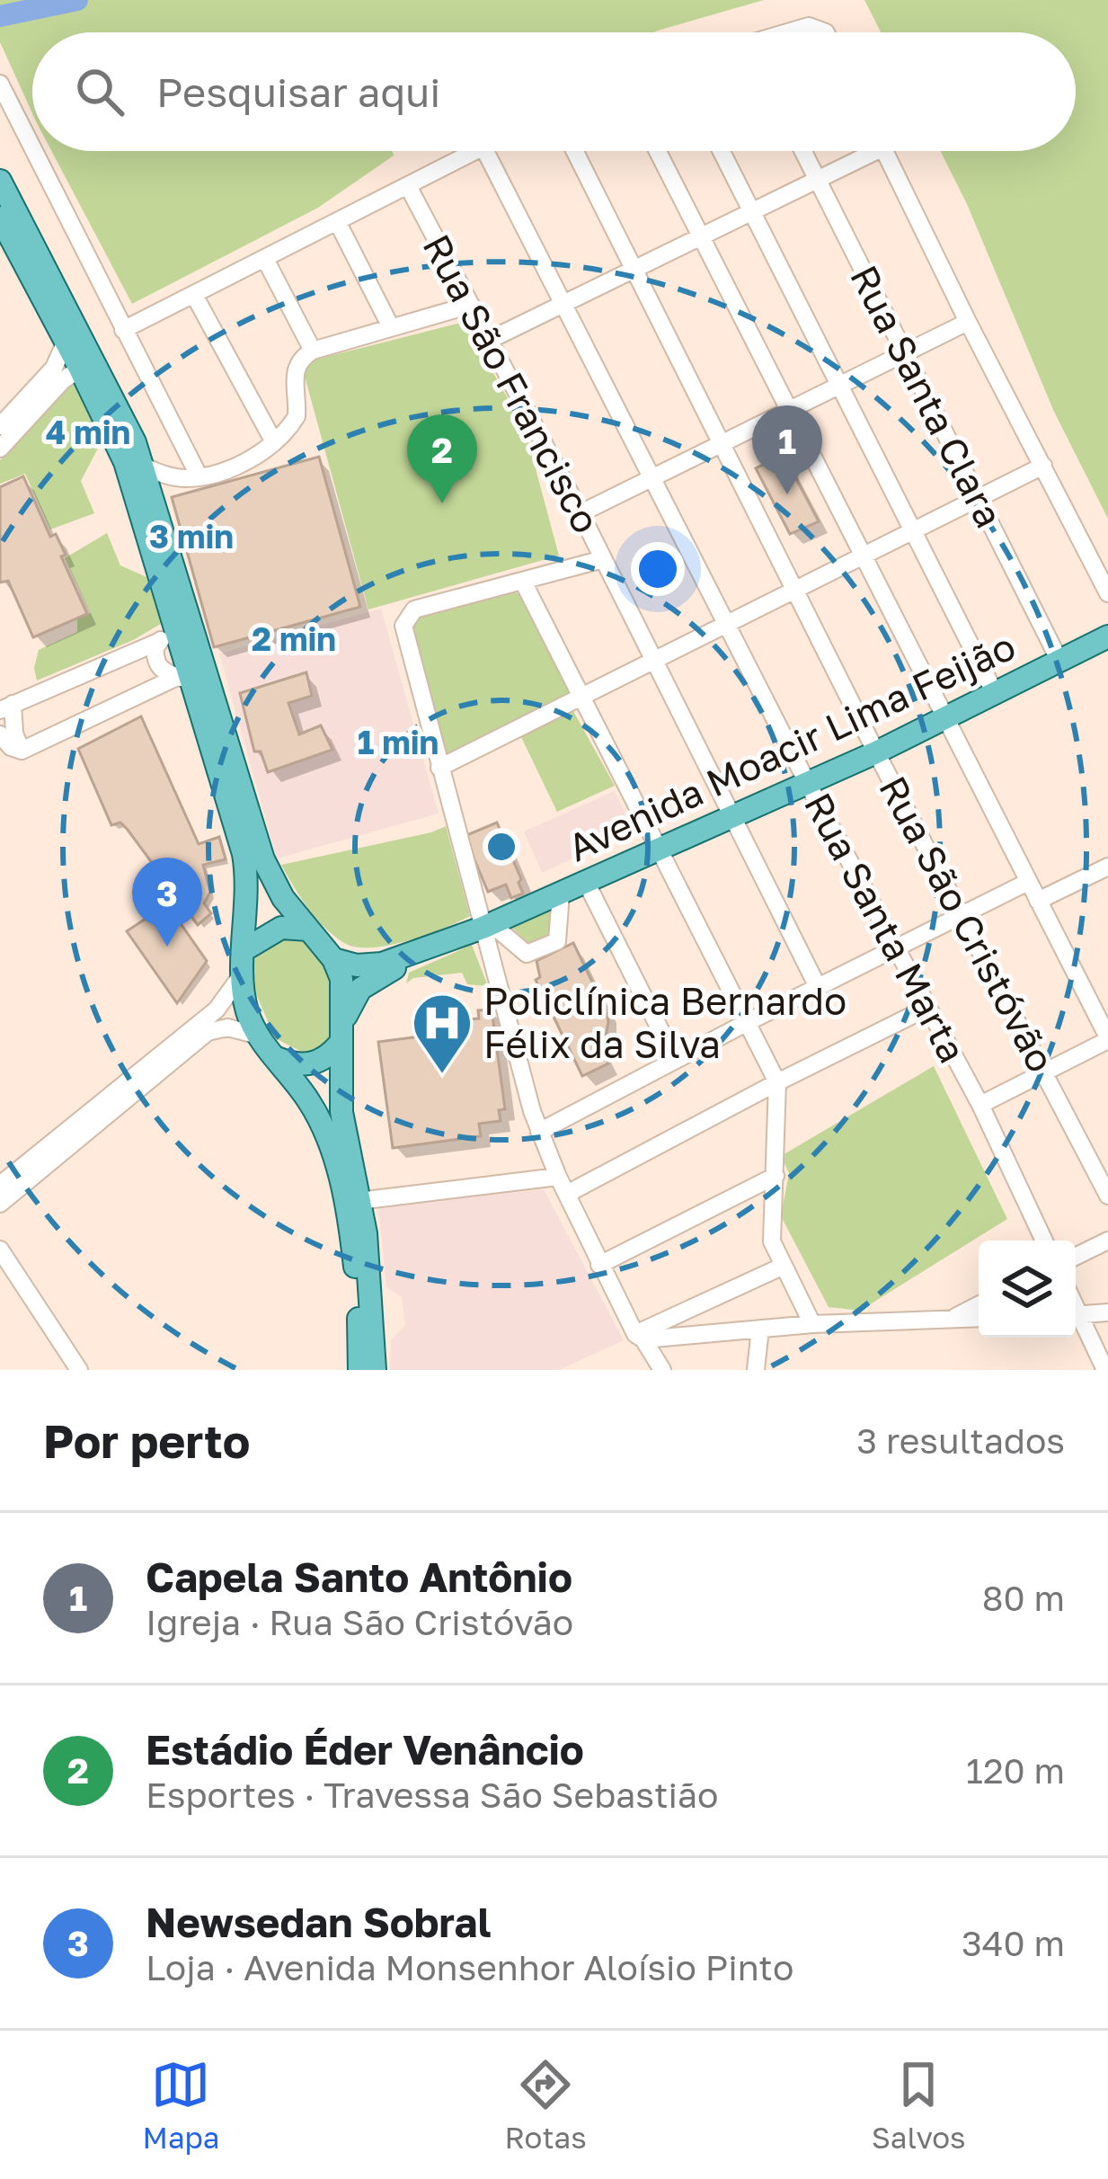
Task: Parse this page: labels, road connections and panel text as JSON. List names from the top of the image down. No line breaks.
{"streets":{"main road":["Avenida Moacir Lima Feijão"],"street":["Rua São Francisco","Rua Santa Clara","Rua São Cristóvão","Rua Santa Marta"]},"crossings":[["Rua São Francisco","Avenida Moacir Lima Feijão"],["Rua Santa Clara","Avenida Moacir Lima Feijão"],["Avenida Moacir Lima Feijão","Rua São Cristóvão"],["Avenida Moacir Lima Feijão","Rua Santa Marta"]],"places":{"hospital":["Policlínica Bernardo Félix da Silva"]},"page":{"search":"Pesquisar aqui","pins":["1","2","3"],"heading":["Por perto","3 resultados"],"list":[{"mark":"1","name":"Capela Santo Antônio","note":"Igreja · Rua São Cristóvão","value":"80 m"},{"mark":"2","name":"Estádio Éder Venâncio","note":"Esportes · Travessa São Sebastião","value":"120 m"},{"mark":"3","name":"Newsedan Sobral","note":"Loja · Avenida Monsenhor Aloísio Pinto","value":"340 m"}],"nav":["Mapa","Rotas","Salvos"]},"rings":["4 min","3 min","2 min","1 min"]}
